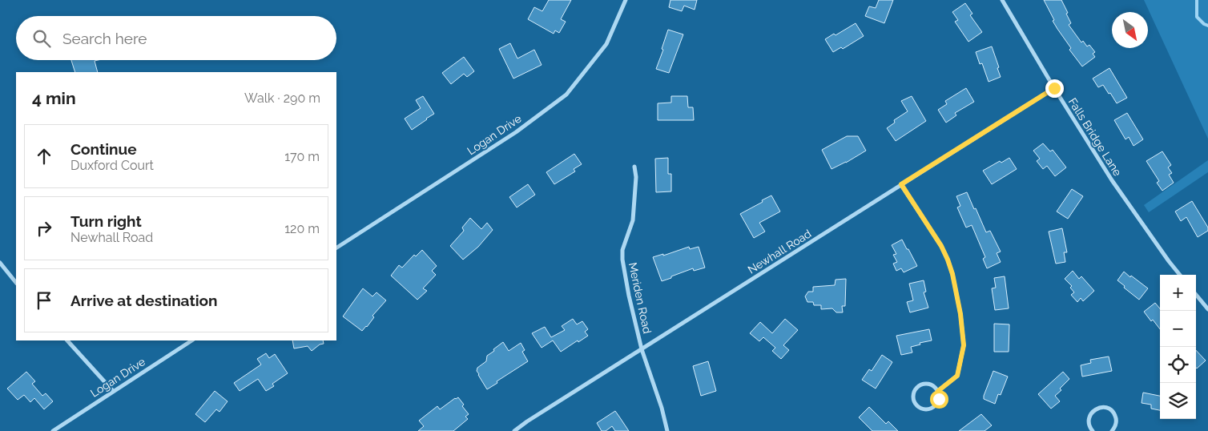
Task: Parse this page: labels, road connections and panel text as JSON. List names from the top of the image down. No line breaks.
{"streets":{"street":["Logan Drive","Falls Bridge Lane","Newhall Road","Meriden Road"]},"crossings":[["Falls Bridge Lane","Newhall Road"],["Newhall Road","Meriden Road"]],"north":"bottom right","page":{"search":"Search here","heading":["4 min","Walk · 290 m"],"list":[["Continue","Duxford Court","170 m"],["Turn right","Newhall Road","120 m"],"Arrive at destination"],"map_buttons":["+","−"]}}
